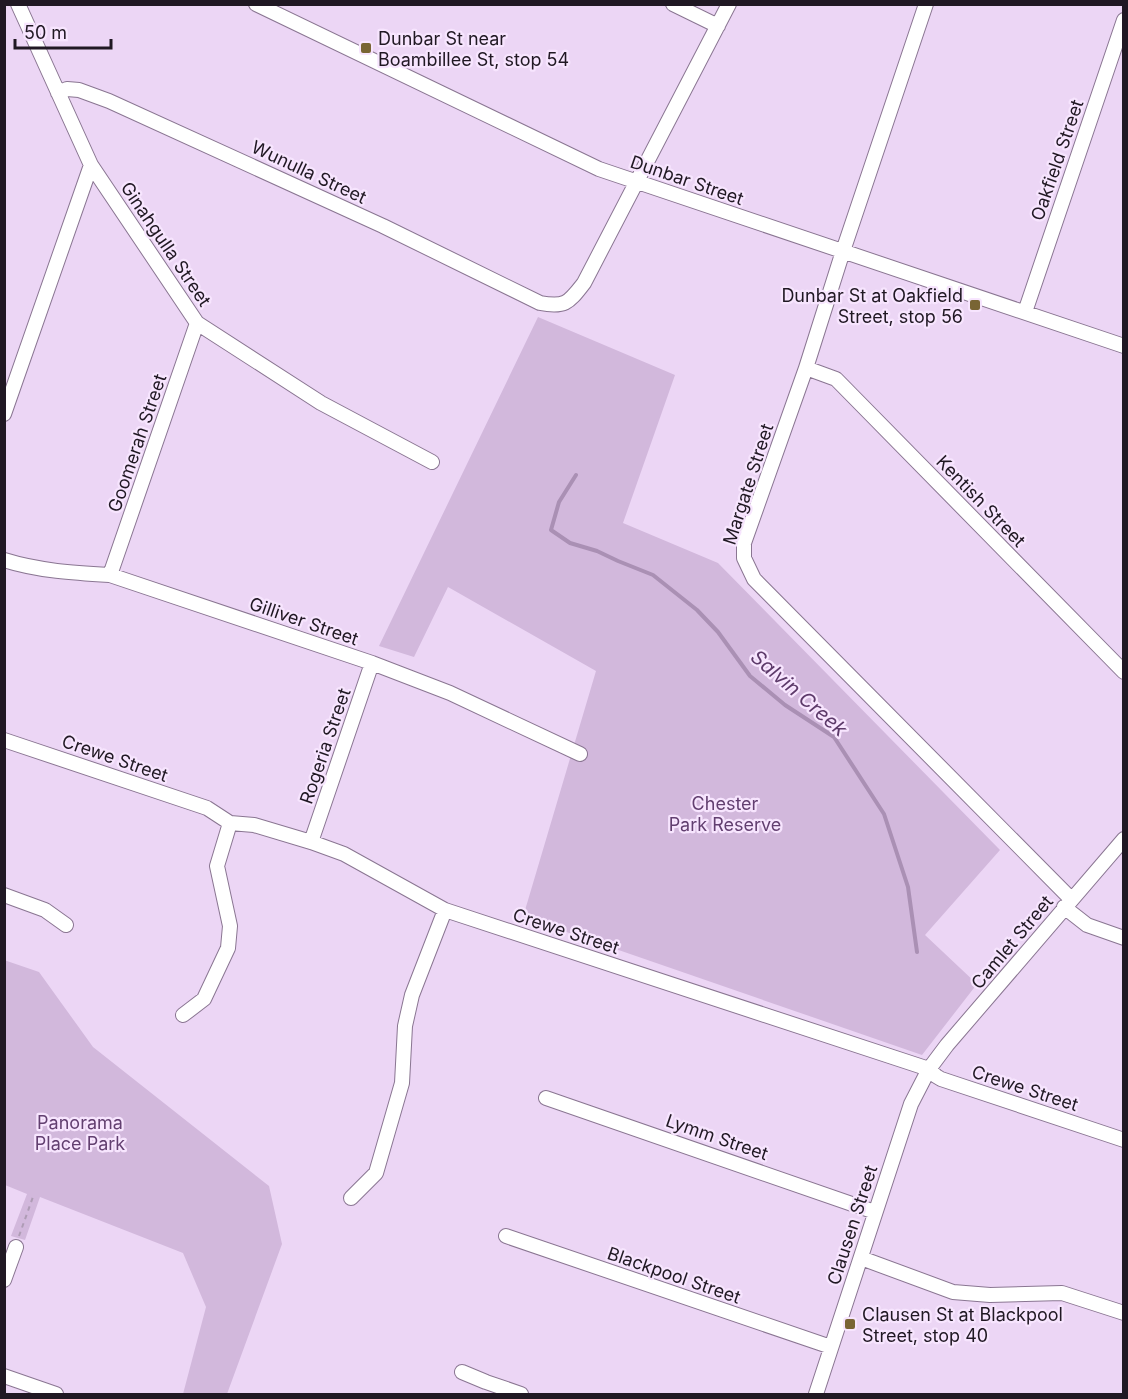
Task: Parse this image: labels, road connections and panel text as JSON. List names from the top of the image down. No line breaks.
{"streets":{"street":["Oakfield Street","Wunulla Street","Dunbar Street","Ginahgulla Street","Goomerah Street","Margate Street","Kentish Street","Gilliver Street","Rogeria Street","Crewe Street","Camlet Street","Lymm Street","Clausen Street","Blackpool Street"]},"crossings":[["Oakfield Street","Dunbar Street"],["Wunulla Street","Dunbar Street"],["Wunulla Street","Ginahgulla Street"],["Dunbar Street","Margate Street"],["Ginahgulla Street","Goomerah Street"],["Goomerah Street","Gilliver Street"],["Margate Street","Kentish Street"],["Margate Street","Camlet Street"],["Gilliver Street","Rogeria Street"],["Rogeria Street","Crewe Street"],["Crewe Street","Camlet Street"],["Crewe Street","Clausen Street"],["Camlet Street","Clausen Street"],["Lymm Street","Clausen Street"],["Clausen Street","Blackpool Street"]],"water":["Salvin Creek"],"parks":["Chester Park Reserve","Panorama Place Park"],"places":{"transit":["Dunbar St near Boambillee St, stop 54","Dunbar St at Oakfield Street, stop 56","Clausen St at Blackpool Street, stop 40"]},"scale_bar":"50 m"}
